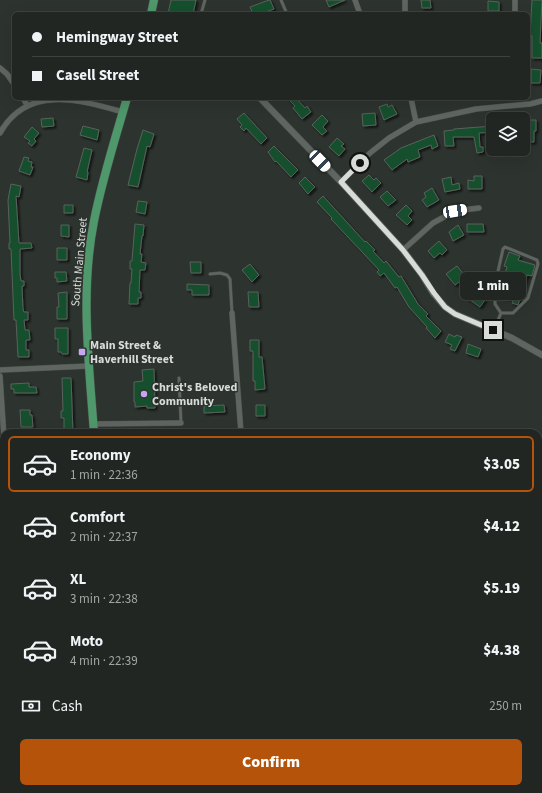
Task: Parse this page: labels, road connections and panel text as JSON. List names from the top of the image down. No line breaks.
{"streets":{"main road":["South Main Street"]},"places":{"transit":["Main Street & Haverhill Street"],"other":["Christ's Beloved Community"]},"page":{"banner":["Hemingway Street","Casell Street"],"bubble":"1 min","list":[{"name":"Economy","note":"1 min · 22:36","value":"$3.05"},{"name":"Comfort","note":"2 min · 22:37","value":"$4.12"},{"name":"XL","note":"3 min · 22:38","value":"$5.19"},{"name":"Moto","note":"4 min · 22:39","value":"$4.38"}],"pay":["Cash","250 m"],"buttons":"Confirm"}}
